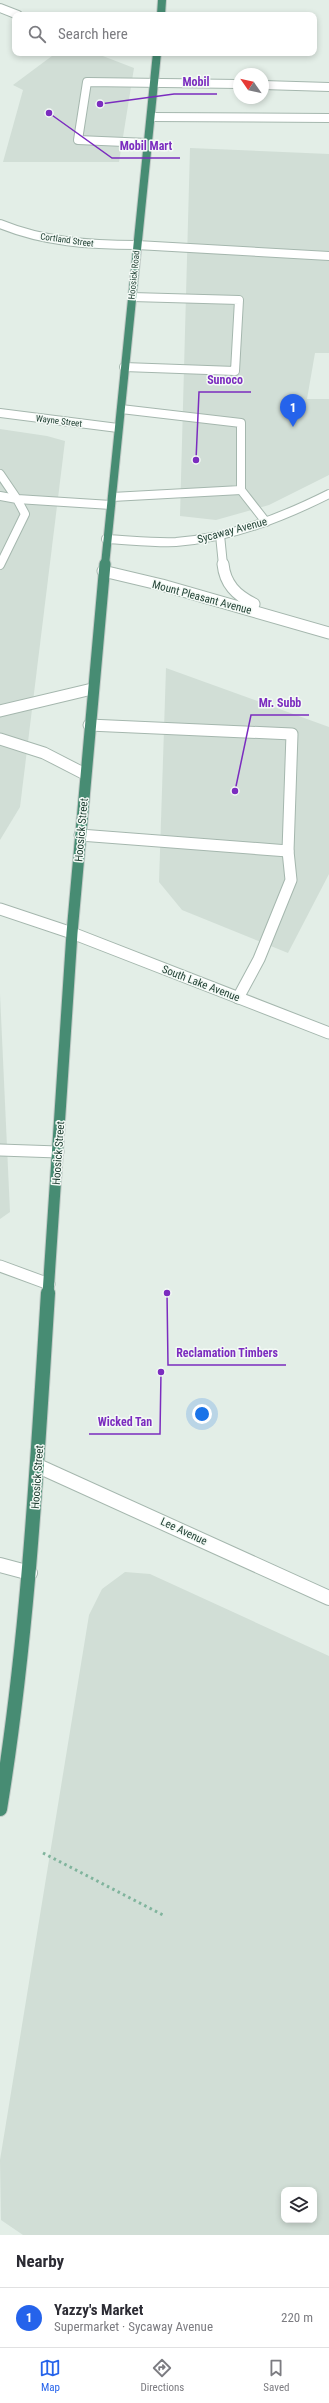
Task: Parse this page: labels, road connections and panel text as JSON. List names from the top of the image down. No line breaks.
{"streets":{"highway":["Hoosick Road","Hoosick Street"],"street":["Cortland Street","Wayne Street","Sycaway Avenue","Mount Pleasant Avenue","South Lake Avenue","Lee Avenue"]},"crossings":[["Cortland Street","Hoosick Road"],["Hoosick Road","Wayne Street"],["Hoosick Road","Hoosick Street"],["Sycaway Avenue","Mount Pleasant Avenue"],["Sycaway Avenue","Hoosick Street"],["Mount Pleasant Avenue","Hoosick Street"],["Hoosick Street","South Lake Avenue"],["Hoosick Street","Lee Avenue"]],"places":["Mobil","Mobil Mart","Sunoco","Mr. Subb","Reclamation Timbers","Wicked Tan"],"north":"top left","page":{"search":"Search here","pins":"1","heading":"Nearby","list":[{"mark":"1","name":"Yazzy's Market","note":"Supermarket · Sycaway Avenue","value":"220 m"}],"nav":["Map","Directions","Saved"]}}
